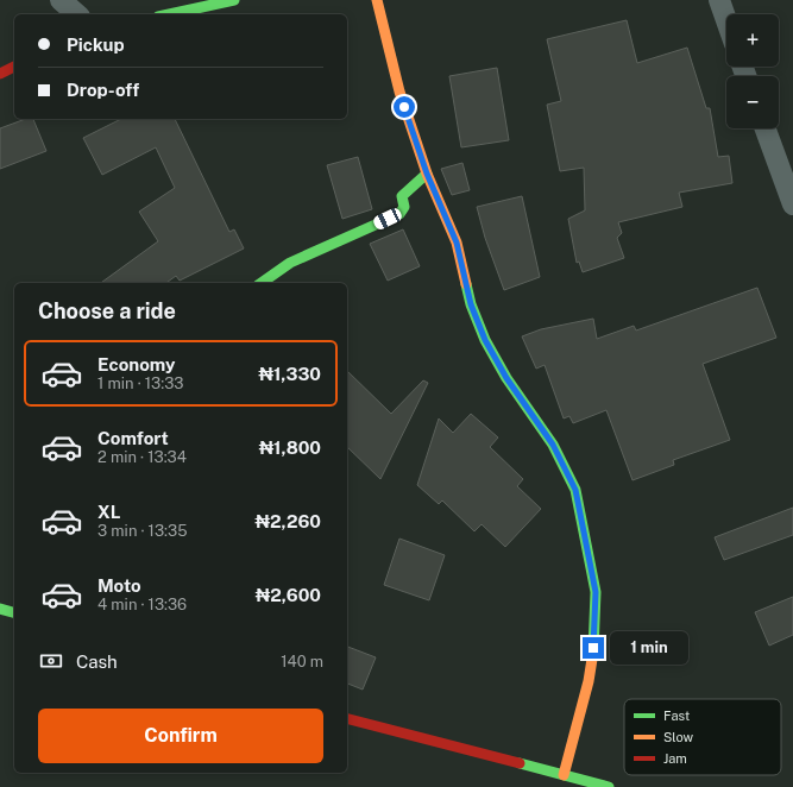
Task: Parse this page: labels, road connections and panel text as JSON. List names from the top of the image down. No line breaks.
{"legend":["Fast","Slow","Jam"],"page":{"map_buttons":["+","−"],"banner":["Pickup","Drop-off"],"heading":"Choose a ride","list":[{"name":"Economy","note":"1 min · 13:33","value":"₦1,330"},{"name":"Comfort","note":"2 min · 13:34","value":"₦1,800"},{"name":"XL","note":"3 min · 13:35","value":"₦2,260"},{"name":"Moto","note":"4 min · 13:36","value":"₦2,600"}],"bubble":"1 min","pay":["Cash","140 m"],"buttons":"Confirm"}}
